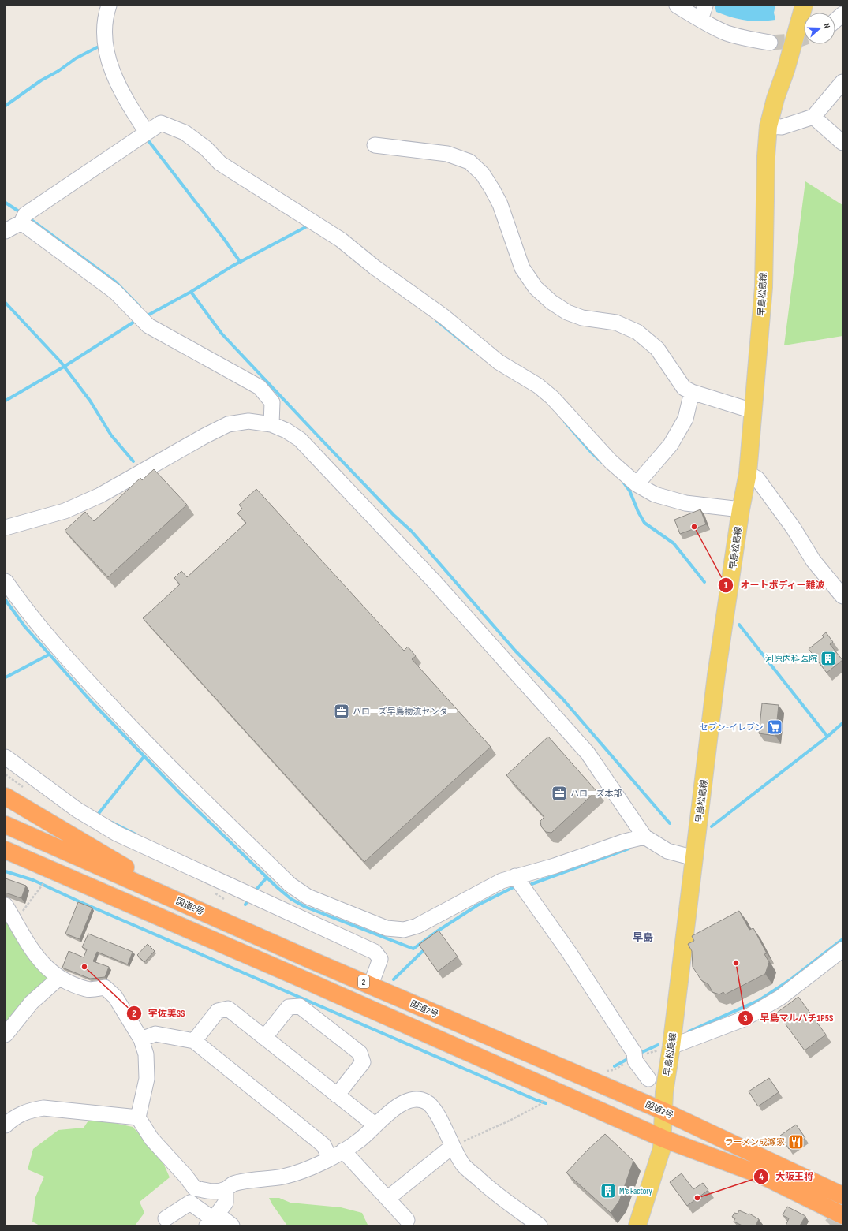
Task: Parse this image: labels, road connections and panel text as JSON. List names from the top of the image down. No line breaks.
{"streets":{"highway":["国道2号","2"],"main road":["早島松島線"]},"crossings":[["早島松島線","国道2号"]],"districts":["早島"],"places":{"other":["オートボディー難波","早島マルハチ1P5S","宇佐美SS","大阪王将"],"building":["河原内科医院","M's Factory"],"office":["ハローズ早島物流センター","ハローズ本部"],"supermarket":["セブン-イレブン"],"restaurant":["ラーメン成瀬家"]},"north":"right"}
